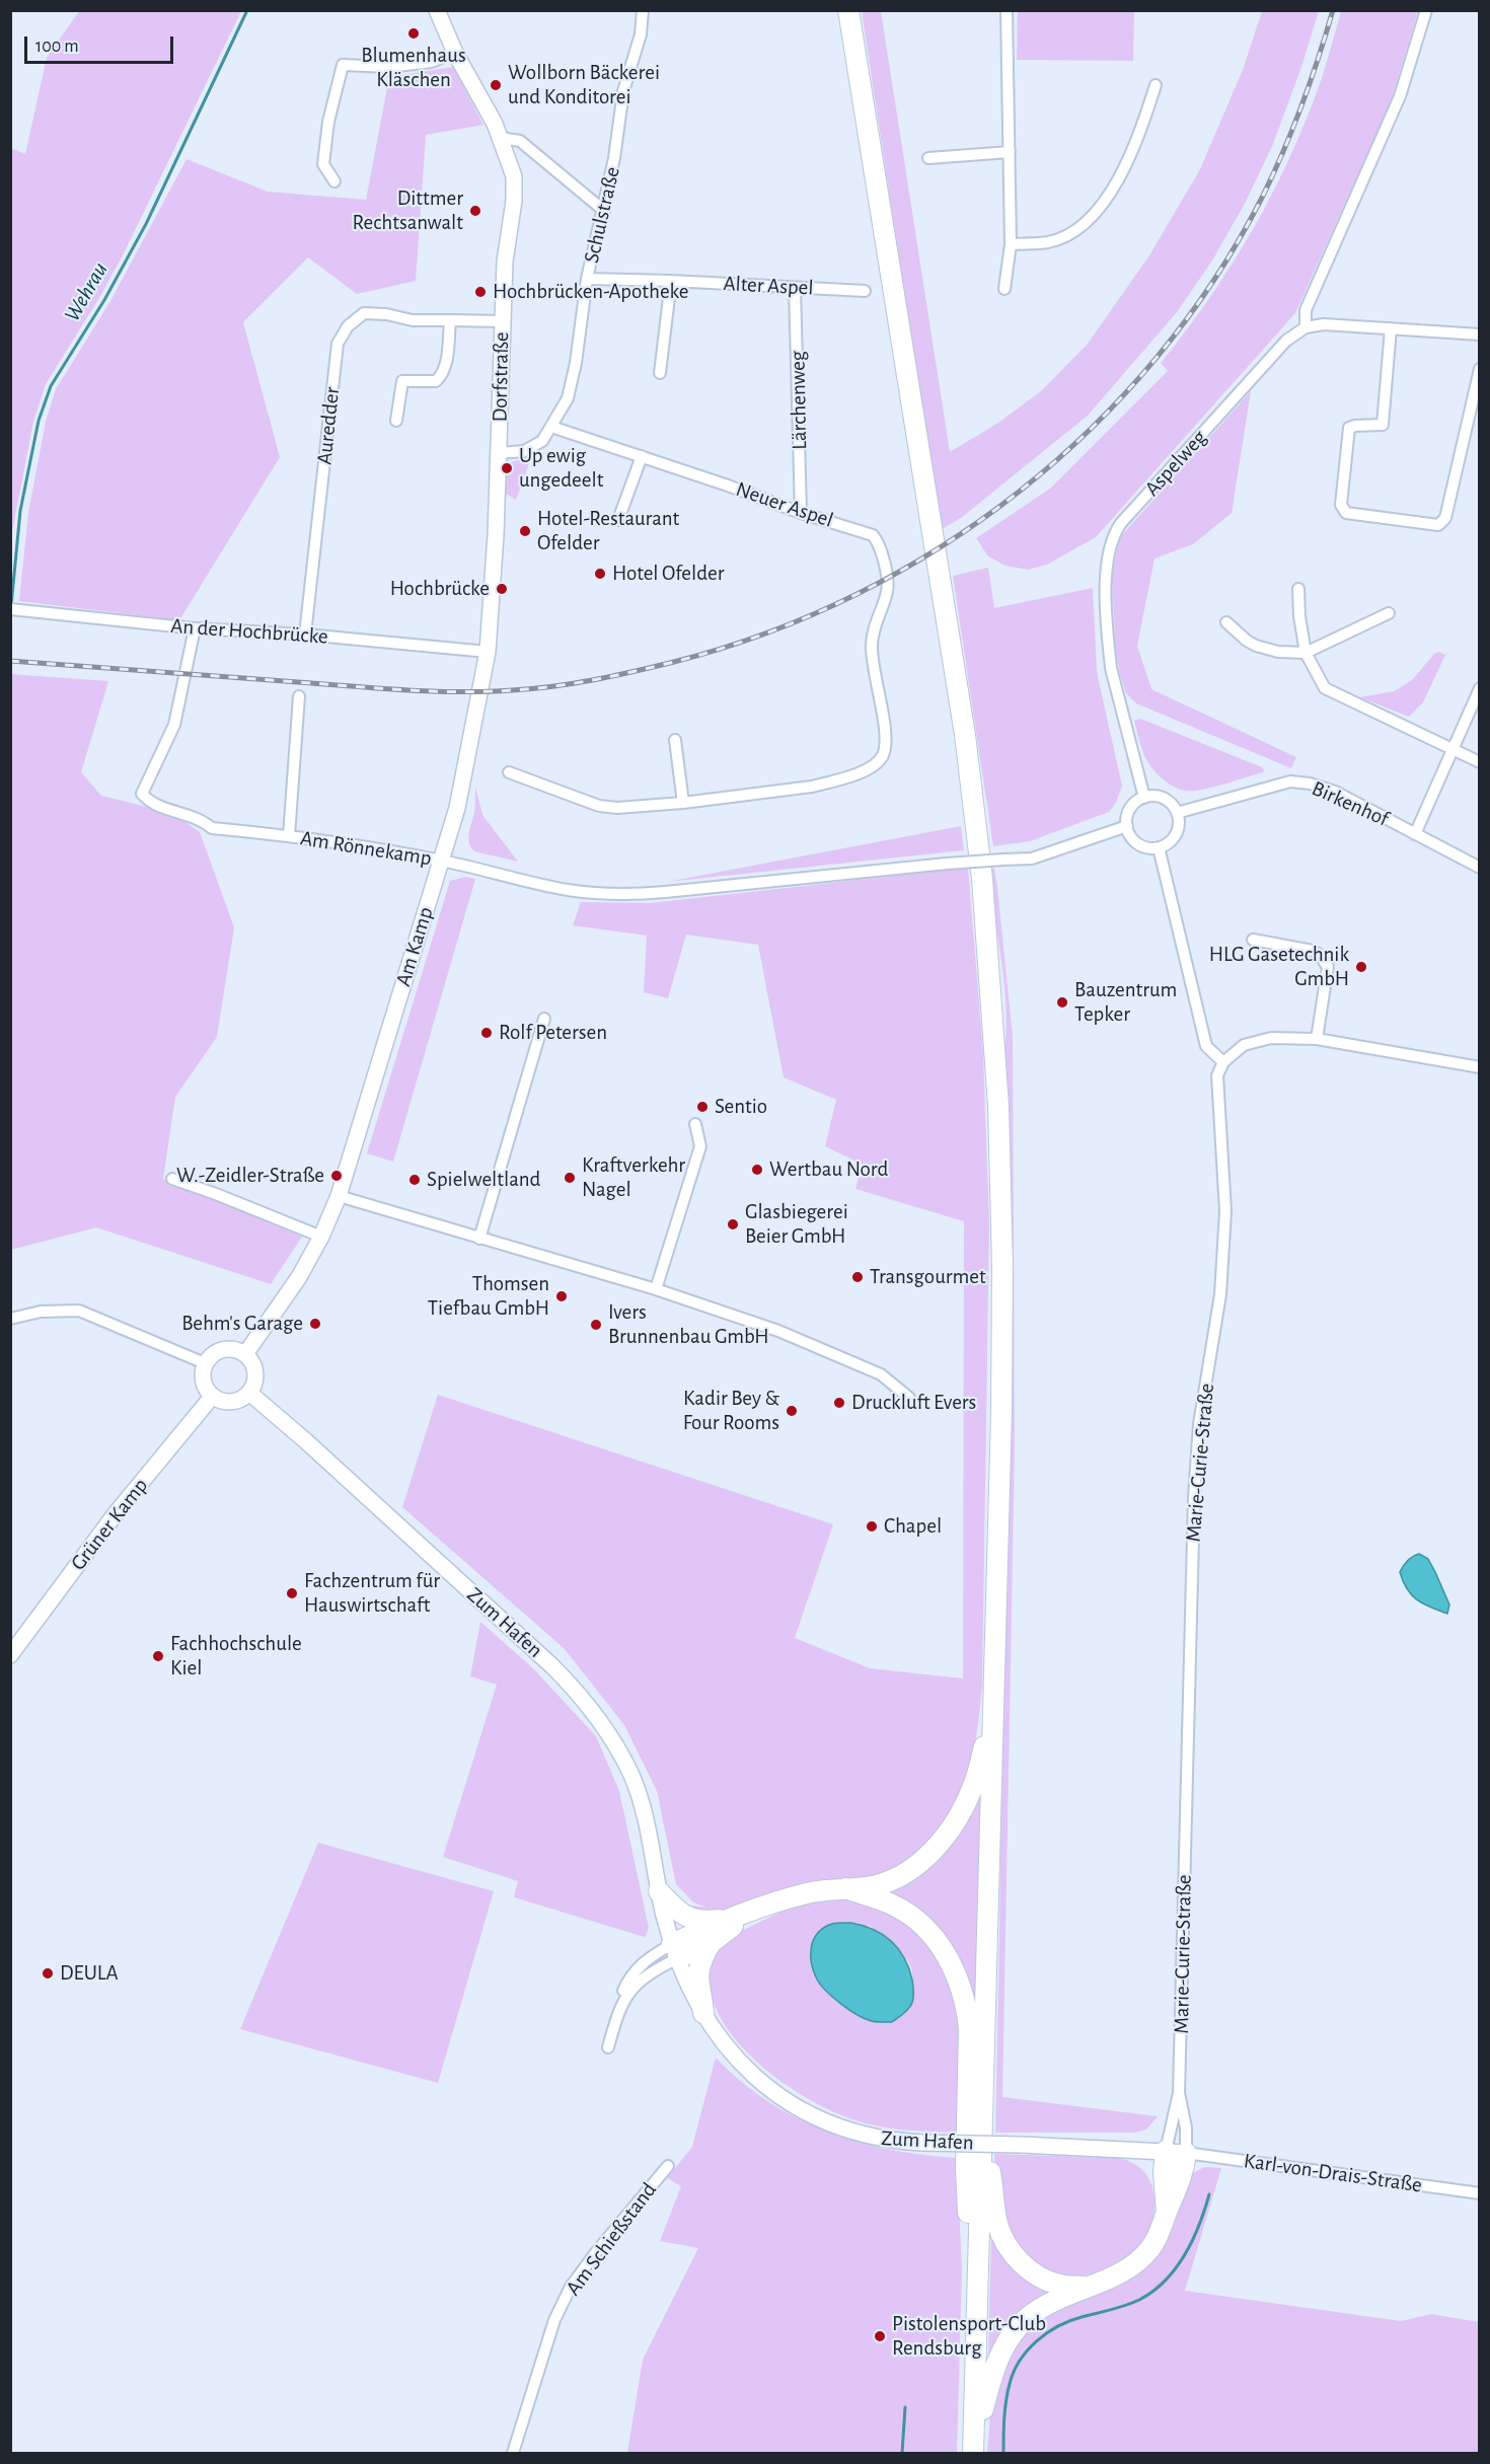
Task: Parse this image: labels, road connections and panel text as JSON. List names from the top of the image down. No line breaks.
{"streets":{"main road":["Dorfstraße","Am Kamp","Grüner Kamp","Zum Hafen"],"street":["Schulstraße","Alter Aspel","Lärchenweg","Auredder","Aspelweg","Neuer Aspel","An der Hochbrücke","Birkenhof","Am Rönnekamp","Marie-Curie-Straße","Karl-von-Drais-Straße","Am Schießstand"]},"crossings":[["Schulstraße","Alter Aspel"],["Schulstraße","Dorfstraße"],["Schulstraße","Neuer Aspel"],["Alter Aspel","Lärchenweg"],["Dorfstraße","Auredder"],["Dorfstraße","An der Hochbrücke"],["Dorfstraße","Am Kamp"],["Lärchenweg","Neuer Aspel"],["Auredder","An der Hochbrücke"],["Aspelweg","Birkenhof"],["Aspelweg","Am Rönnekamp"],["An der Hochbrücke","Am Rönnekamp"],["An der Hochbrücke","Am Kamp"],["Birkenhof","Am Rönnekamp"],["Am Rönnekamp","Am Kamp"],["Am Kamp","Grüner Kamp"],["Am Kamp","Zum Hafen"],["Marie-Curie-Straße","Zum Hafen"],["Marie-Curie-Straße","Karl-von-Drais-Straße"],["Grüner Kamp","Zum Hafen"],["Zum Hafen","Karl-von-Drais-Straße"]],"water":["Wehrau"],"places":["Blumenhaus Kläschen","Wollborn Bäckerei und Konditorei","Dittmer Rechtsanwalt","Hochbrücken-Apotheke","Up ewig ungedeelt","Hotel-Restaurant Ofelder","Hotel Ofelder","Hochbrücke","HLG Gasetechnik GmbH","Bauzentrum Tepker","Rolf Petersen","Sentio","Wertbau Nord","W.-Zeidler-Straße","Kraftverkehr Nagel","Spielweltland","Glasbiegerei Beier GmbH","Transgourmet","Thomsen Tiefbau GmbH","Behm's Garage","Ivers Brunnenbau GmbH","Druckluft Evers","Kadir Bey & Four Rooms","Chapel","Fachzentrum für Hauswirtschaft","Fachhochschule Kiel","DEULA","Pistolensport-Club Rendsburg"],"scale_bar":"100 m"}
